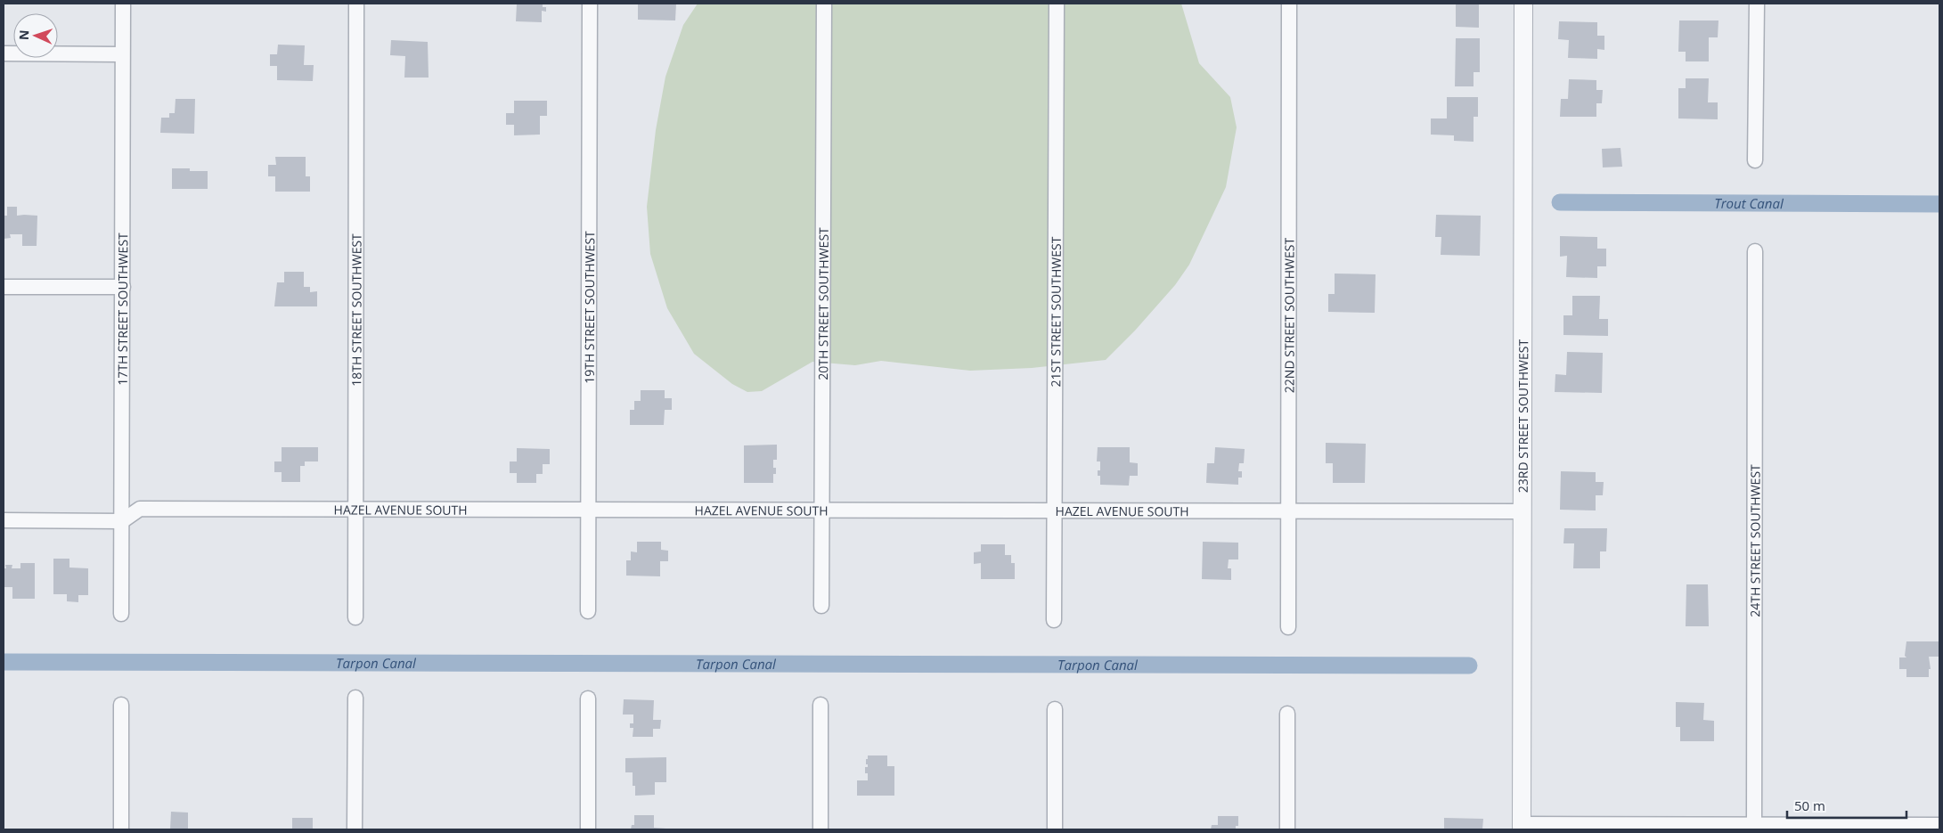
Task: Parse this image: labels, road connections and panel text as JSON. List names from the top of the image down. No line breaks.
{"streets":{"street":["20TH STREET SOUTHWEST","19TH STREET SOUTHWEST","17TH STREET SOUTHWEST","18TH STREET SOUTHWEST","21ST STREET SOUTHWEST","22ND STREET SOUTHWEST","23RD STREET SOUTHWEST","HAZEL AVENUE SOUTH","24TH STREET SOUTHWEST"]},"crossings":[["20TH STREET SOUTHWEST","HAZEL AVENUE SOUTH"],["19TH STREET SOUTHWEST","HAZEL AVENUE SOUTH"],["17TH STREET SOUTHWEST","HAZEL AVENUE SOUTH"],["18TH STREET SOUTHWEST","HAZEL AVENUE SOUTH"],["21ST STREET SOUTHWEST","HAZEL AVENUE SOUTH"],["22ND STREET SOUTHWEST","HAZEL AVENUE SOUTH"],["23RD STREET SOUTHWEST","HAZEL AVENUE SOUTH"]],"water":["Trout Canal","Tarpon Canal"],"scale_bar":"50 m","north":"left"}
